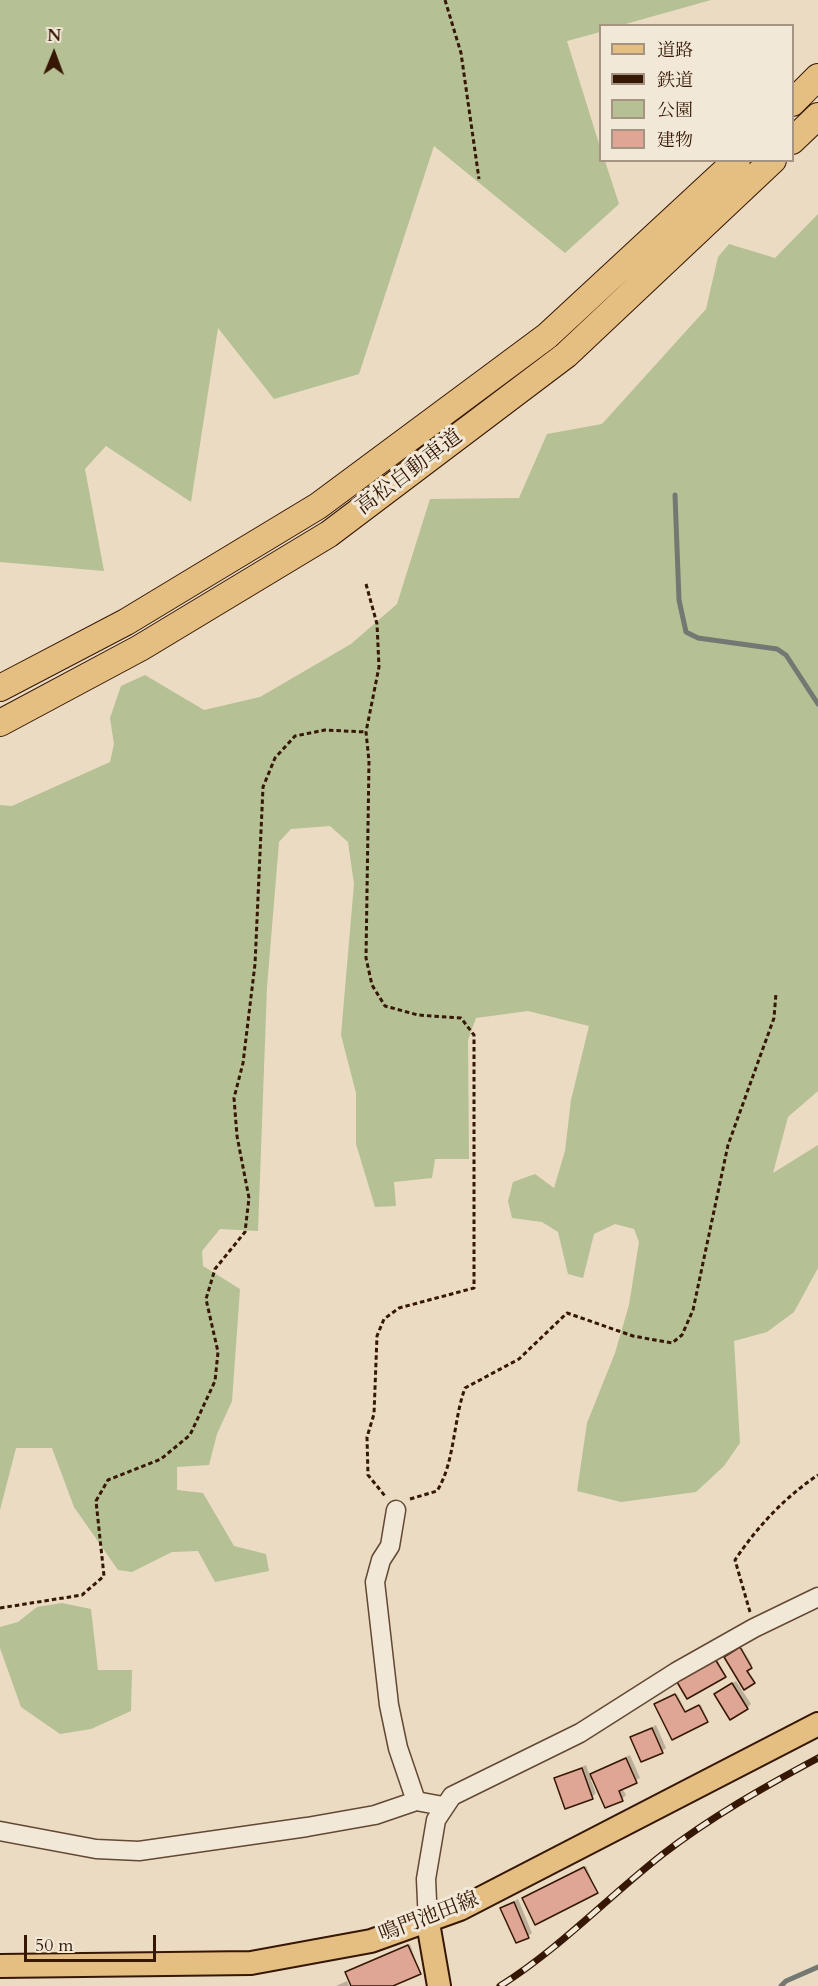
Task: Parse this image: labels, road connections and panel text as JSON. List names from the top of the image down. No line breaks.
{"streets":{"highway":["高松自動車道"],"main road":["鳴門池田線"]},"legend":["道路","鉄道","公園","建物"],"scale_bar":"50 m","north":"top"}
